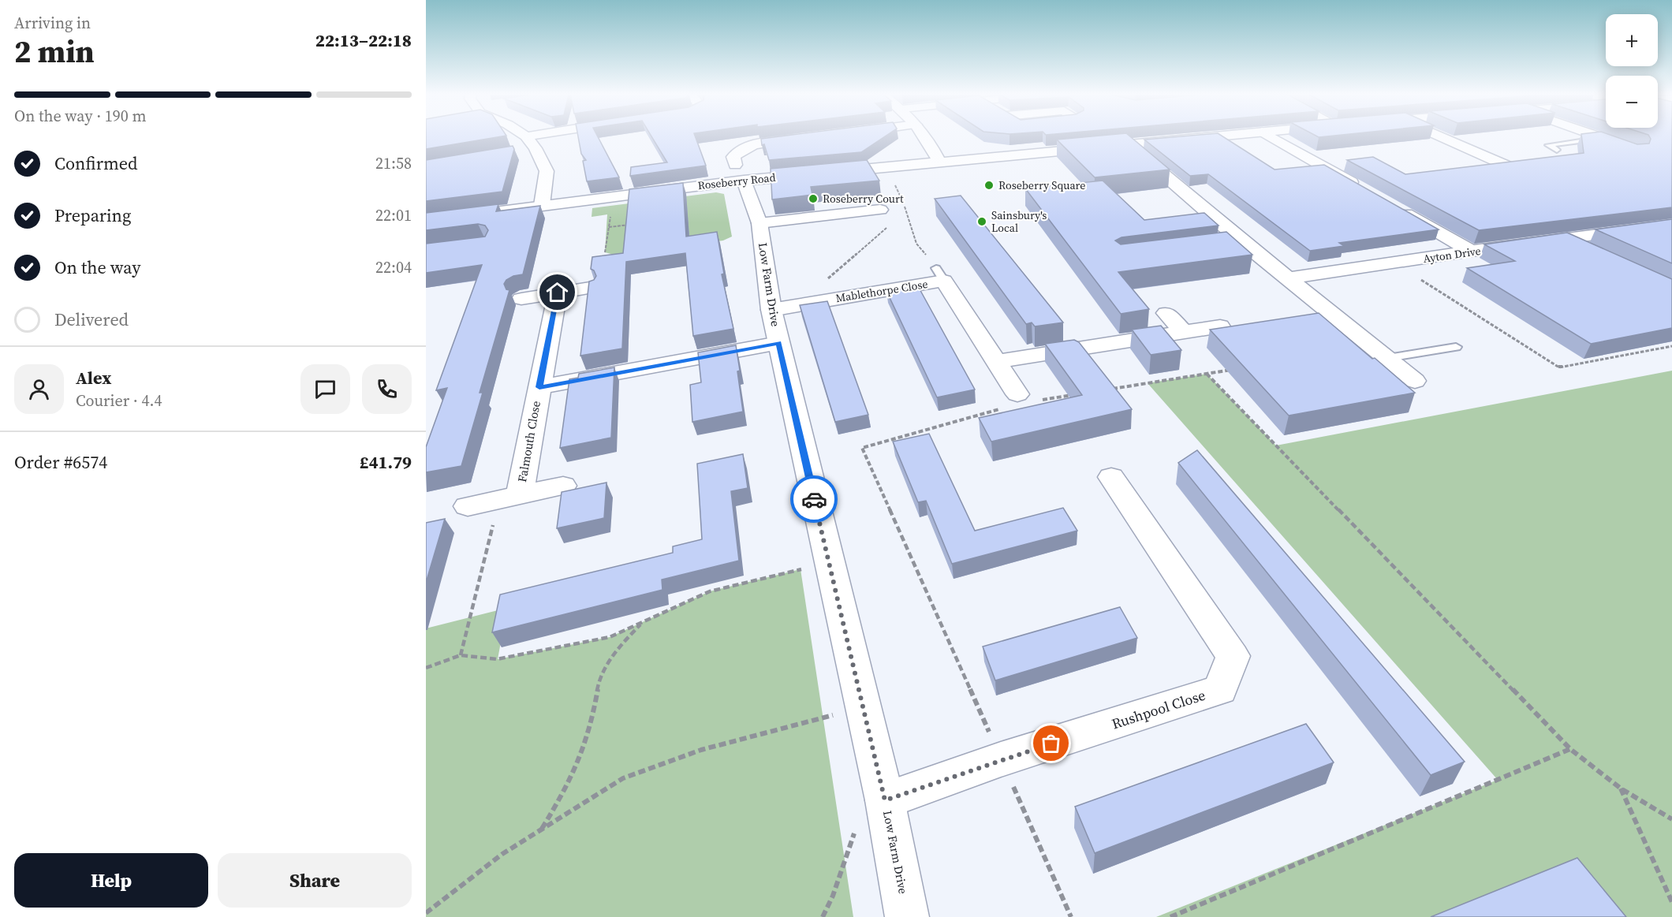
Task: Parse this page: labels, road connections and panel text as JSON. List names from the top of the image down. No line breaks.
{"streets":{"street":["Roseberry Road","Ayton Drive","Low Farm Drive","Mablethorpe Close","Falmouth Close","Rushpool Close"]},"crossings":[["Roseberry Road","Low Farm Drive"],["Low Farm Drive","Mablethorpe Close"],["Low Farm Drive","Falmouth Close"],["Low Farm Drive","Rushpool Close"]],"places":["Roseberry Square","Roseberry Court","Sainsbury's Local"],"page":{"heading":["2 min","Arriving in","22:13–22:18"],"panel":["Alex","Courier · 4.4","Order #6574","£41.79"],"map_buttons":["+","−"],"bar":"On the way · 190 m","list":[["Confirmed","21:58"],["Preparing","22:01"],["On the way","22:04"],"Delivered"],"buttons":["Help","Share"]}}
